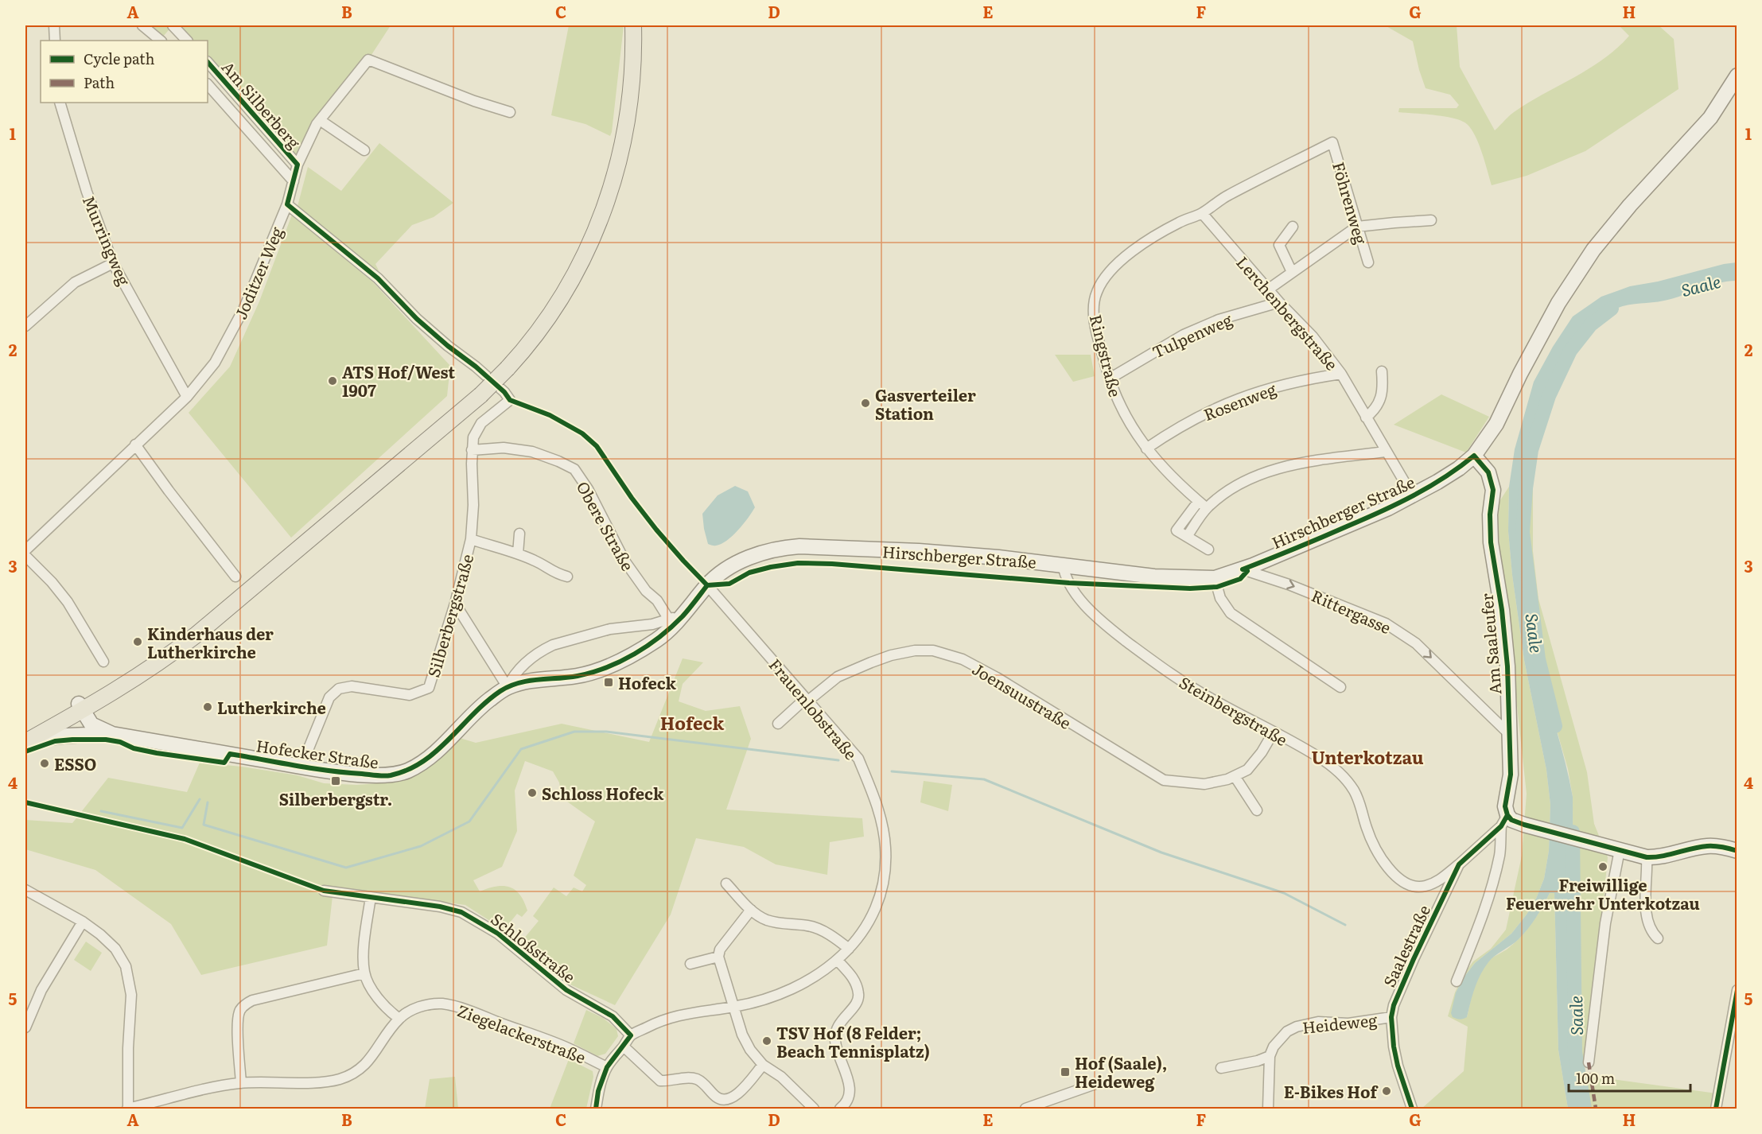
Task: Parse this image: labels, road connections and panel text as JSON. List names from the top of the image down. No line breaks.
{"streets":{"main road":["Hirschberger Straße","Am Saaleufer","Hofecker Straße"],"street":["Am Silberberg","Föhrenweg","Murringweg","Joditzer Weg","Lerchenbergstraße","Tulpenweg","Ringstraße","Rosenweg","Obere Straße","Rittergasse","Silberbergstraße","Joensuustraße","Frauenlobstraße","Steinbergstraße","Saalestraße","Schloßstraße","Heideweg","Ziegelackerstraße"]},"crossings":[["Am Silberberg","Joditzer Weg"],["Föhrenweg","Ringstraße"],["Murringweg","Joditzer Weg"],["Joditzer Weg","Silberbergstraße"],["Lerchenbergstraße","Tulpenweg"],["Lerchenbergstraße","Ringstraße"],["Lerchenbergstraße","Rosenweg"],["Lerchenbergstraße","Hirschberger Straße"],["Tulpenweg","Ringstraße"],["Ringstraße","Rosenweg"],["Hirschberger Straße","Rittergasse"],["Hirschberger Straße","Am Saaleufer"],["Hirschberger Straße","Frauenlobstraße"],["Hirschberger Straße","Steinbergstraße"],["Hirschberger Straße","Hofecker Straße"],["Obere Straße","Silberbergstraße"],["Rittergasse","Am Saaleufer"],["Silberbergstraße","Hofecker Straße"],["Am Saaleufer","Saalestraße"],["Joensuustraße","Frauenlobstraße"],["Joensuustraße","Steinbergstraße"],["Frauenlobstraße","Hofecker Straße"],["Frauenlobstraße","Schloßstraße"],["Steinbergstraße","Saalestraße"],["Saalestraße","Heideweg"]],"districts":["Hofeck","Unterkotzau"],"water":["Saale"],"places":{"other":["ATS Hof/West 1907","Gasverteiler Station","Kinderhaus der Lutherkirche","Lutherkirche","ESSO","Schloss Hofeck","Freiwillige Feuerwehr Unterkotzau","TSV Hof (8 Felder; Beach Tennisplatz)","E-Bikes Hof"],"transit":["Hofeck","Silberbergstr.","Hof (Saale), Heideweg"]},"legend":["Cycle path","Path"],"scale_bar":"100 m","grid":{"columns":["A","B","C","D","E","F","G","H"],"rows":["1","2","3","4","5"]}}
